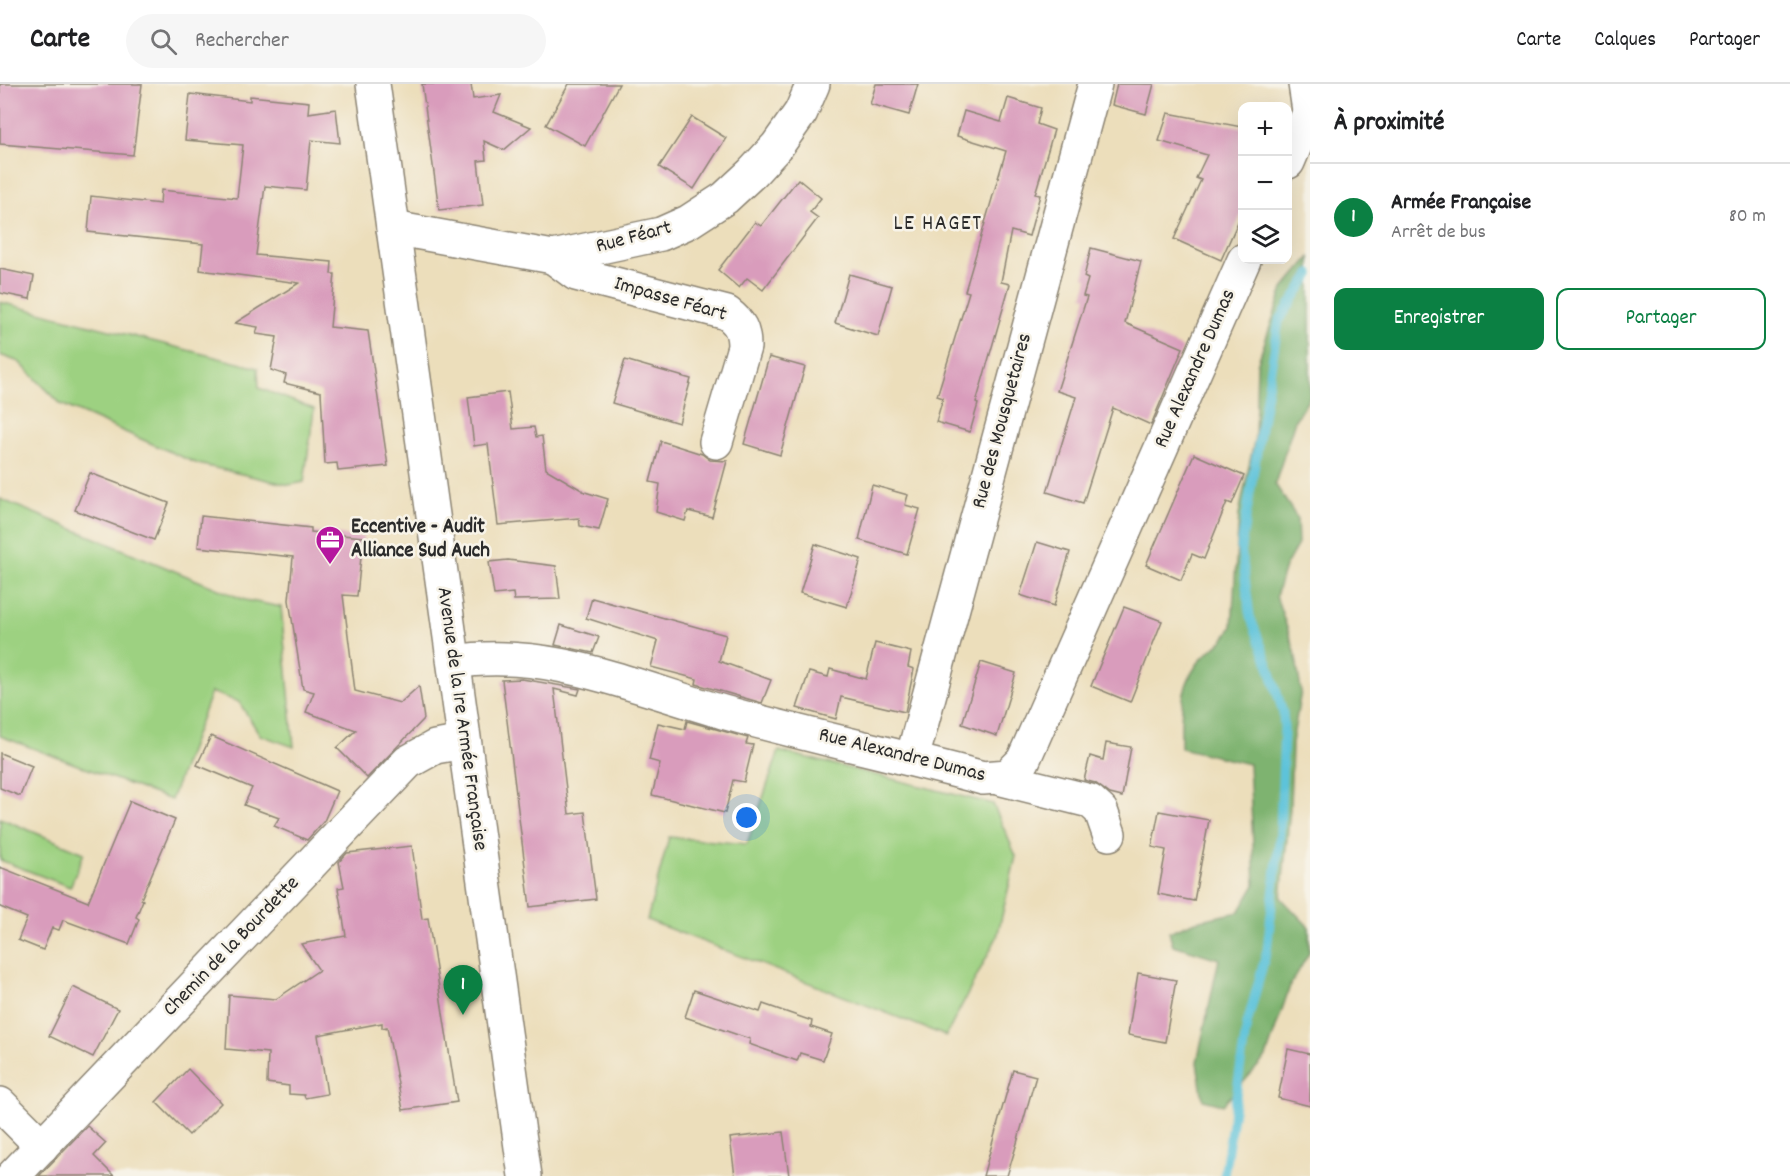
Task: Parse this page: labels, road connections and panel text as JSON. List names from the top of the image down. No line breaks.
{"streets":{"street":["Rue Féart","Impasse Féart","Rue Alexandre Dumas","Rue des Mousquetaires","Avenue de la 1re Armée Française","Chemin de la Bourdette"]},"crossings":[["Rue Féart","Impasse Féart"],["Rue Féart","Avenue de la 1re Armée Française"],["Rue Alexandre Dumas","Rue des Mousquetaires"],["Rue Alexandre Dumas","Avenue de la 1re Armée Française"],["Avenue de la 1re Armée Française","Chemin de la Bourdette"]],"districts":["LE HAGET"],"places":{"office":["Eccentive - Audit Alliance Sud Auch"]},"page":{"header":"Carte","search":"Rechercher","nav":["Carte","Calques","Partager"],"heading":"À proximité","map_buttons":["+","−"],"list":[{"mark":"1","name":"Armée Française","note":"Arrêt de bus","value":"80 m"}],"buttons":["Enregistrer","Partager"],"pins":"1"}}
